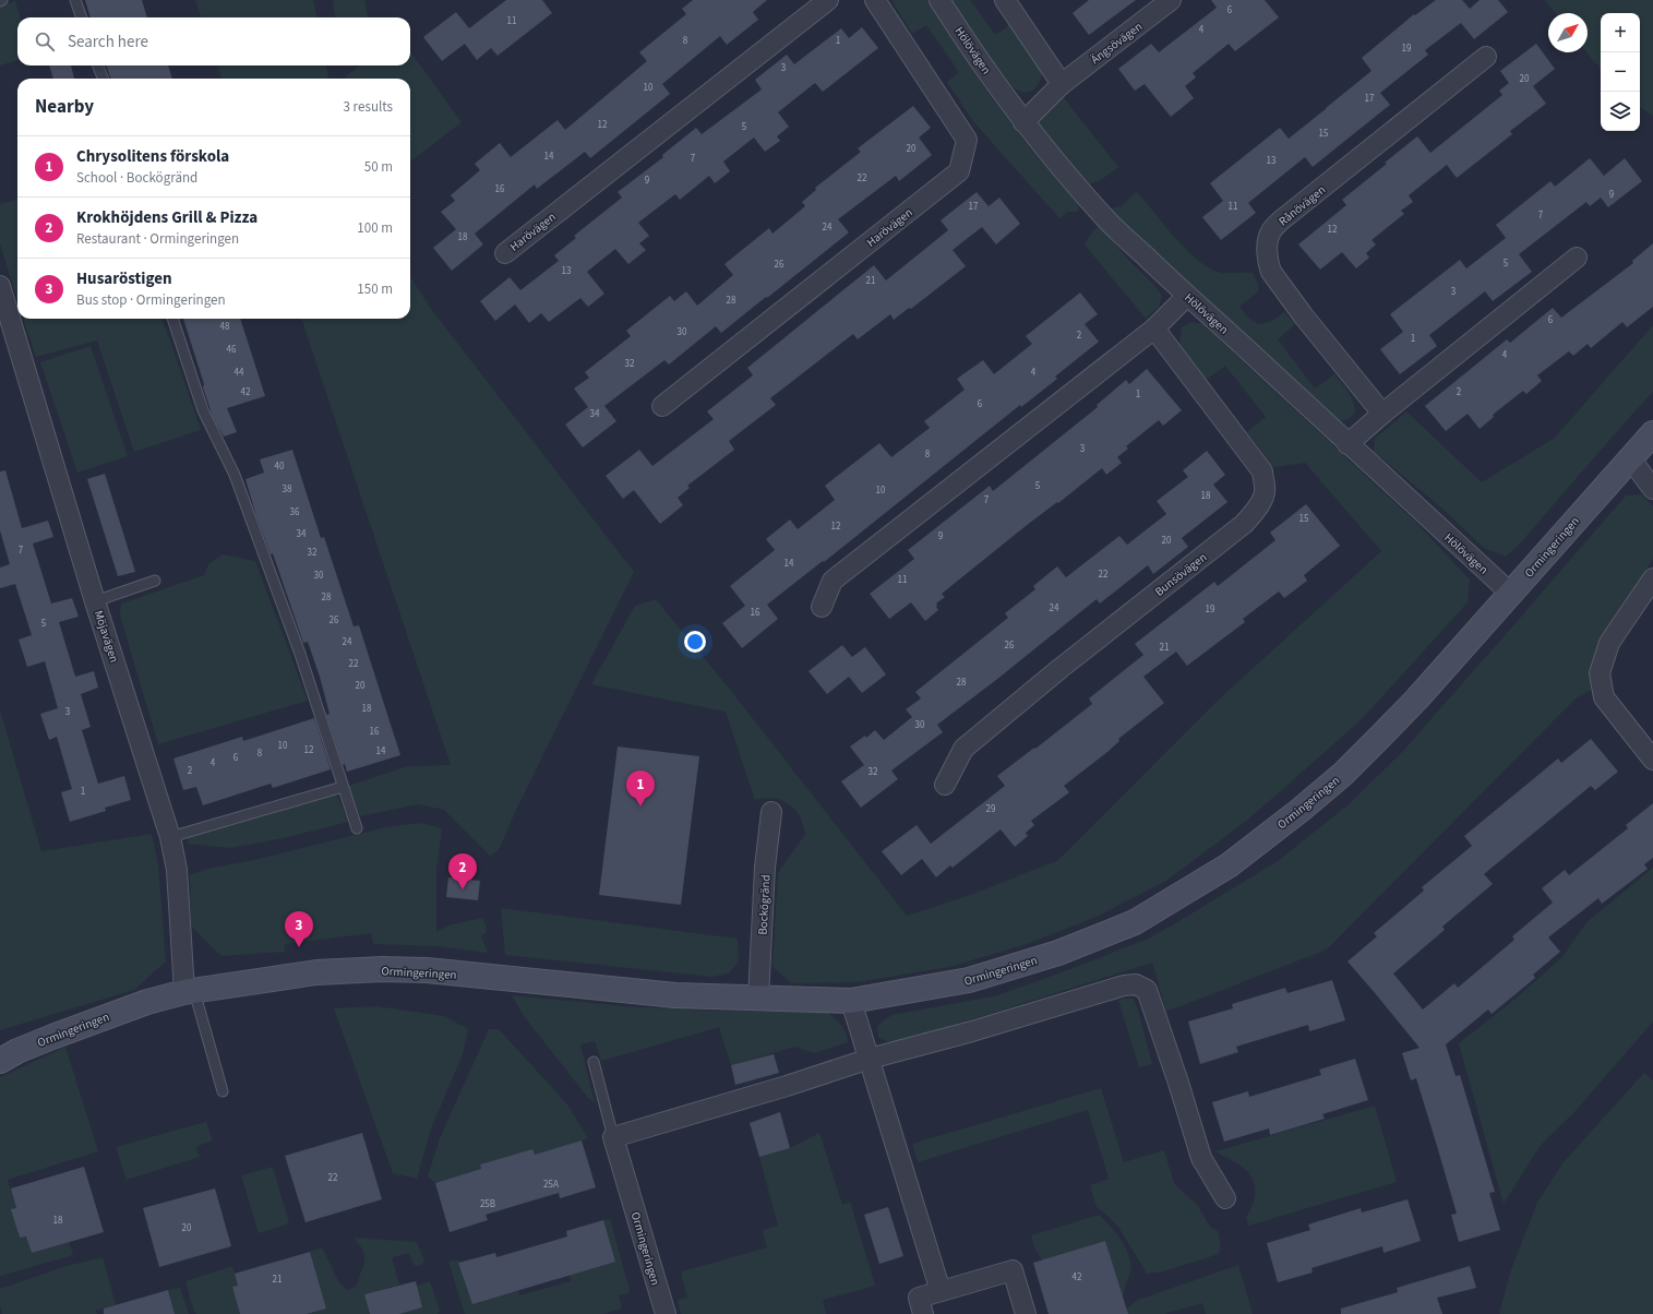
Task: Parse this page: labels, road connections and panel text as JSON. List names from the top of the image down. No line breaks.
{"streets":{"street":["Ängsövägen","Hölövägen","Rånövägen","Harövägen","Ormingeringen","Bunsövägen","Möjavägen","Bockögränd"]},"crossings":[["Ängsövägen","Hölövägen"],["Hölövägen","Ormingeringen"],["Ormingeringen","Möjavägen"],["Ormingeringen","Bockögränd"]],"house_numbers":["6","11","4","8","1","19","3","20","10","17","12","5","15","20","14","7","13","22","9","16","9","17","11","7","24","12","18","5","26","13","21","3","28","6","48","30","2","1","46","4","32","44","4","42","2","1","6","34","3","8","40","5","38","10","18","7","36","15","12","34","9","20","7","32","14","22","30","11","28","24","19","16","26","5","24","26","21","22","28","20","18","3","30","16","10","12","14","8","6","4","2","32","1","29","22","25A","25B","18","20","42","21"],"north":"top right","page":{"map_buttons":["+","−"],"search":"Search here","heading":["Nearby","3 results"],"list":[{"mark":"1","name":"Chrysolitens förskola","note":"School · Bockögränd","value":"50 m"},{"mark":"2","name":"Krokhöjdens Grill & Pizza","note":"Restaurant · Ormingeringen","value":"100 m"},{"mark":"3","name":"Husaröstigen","note":"Bus stop · Ormingeringen","value":"150 m"}],"pins":["1","2","3"]}}
